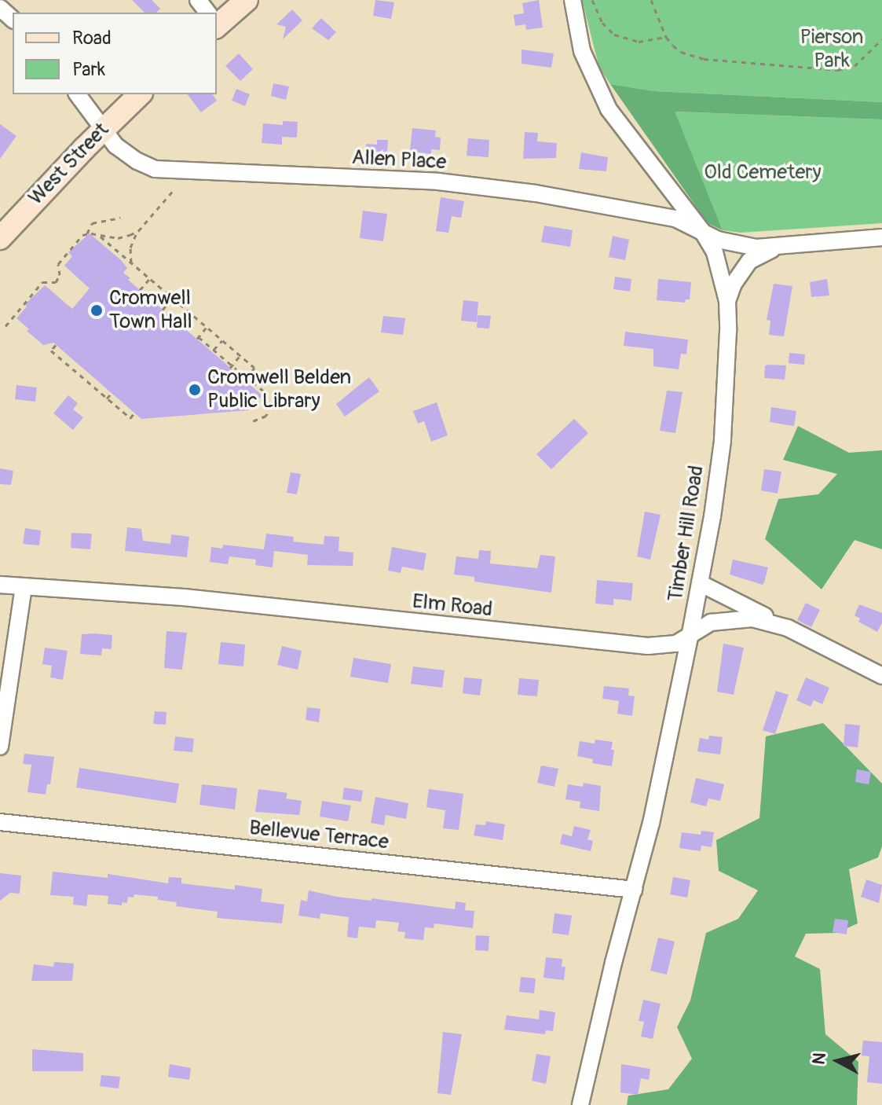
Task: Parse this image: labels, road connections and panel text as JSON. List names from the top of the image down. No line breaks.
{"streets":{"main road":["West Street"],"street":["Allen Place","Timber Hill Road","Elm Road","Bellevue Terrace"]},"crossings":[["Allen Place","West Street"],["Allen Place","Timber Hill Road"],["Timber Hill Road","Elm Road"],["Timber Hill Road","Bellevue Terrace"]],"parks":["Pierson Park","Old Cemetery"],"places":["Cromwell Town Hall","Cromwell Belden Public Library"],"legend":["Road","Park"],"north":"left"}
